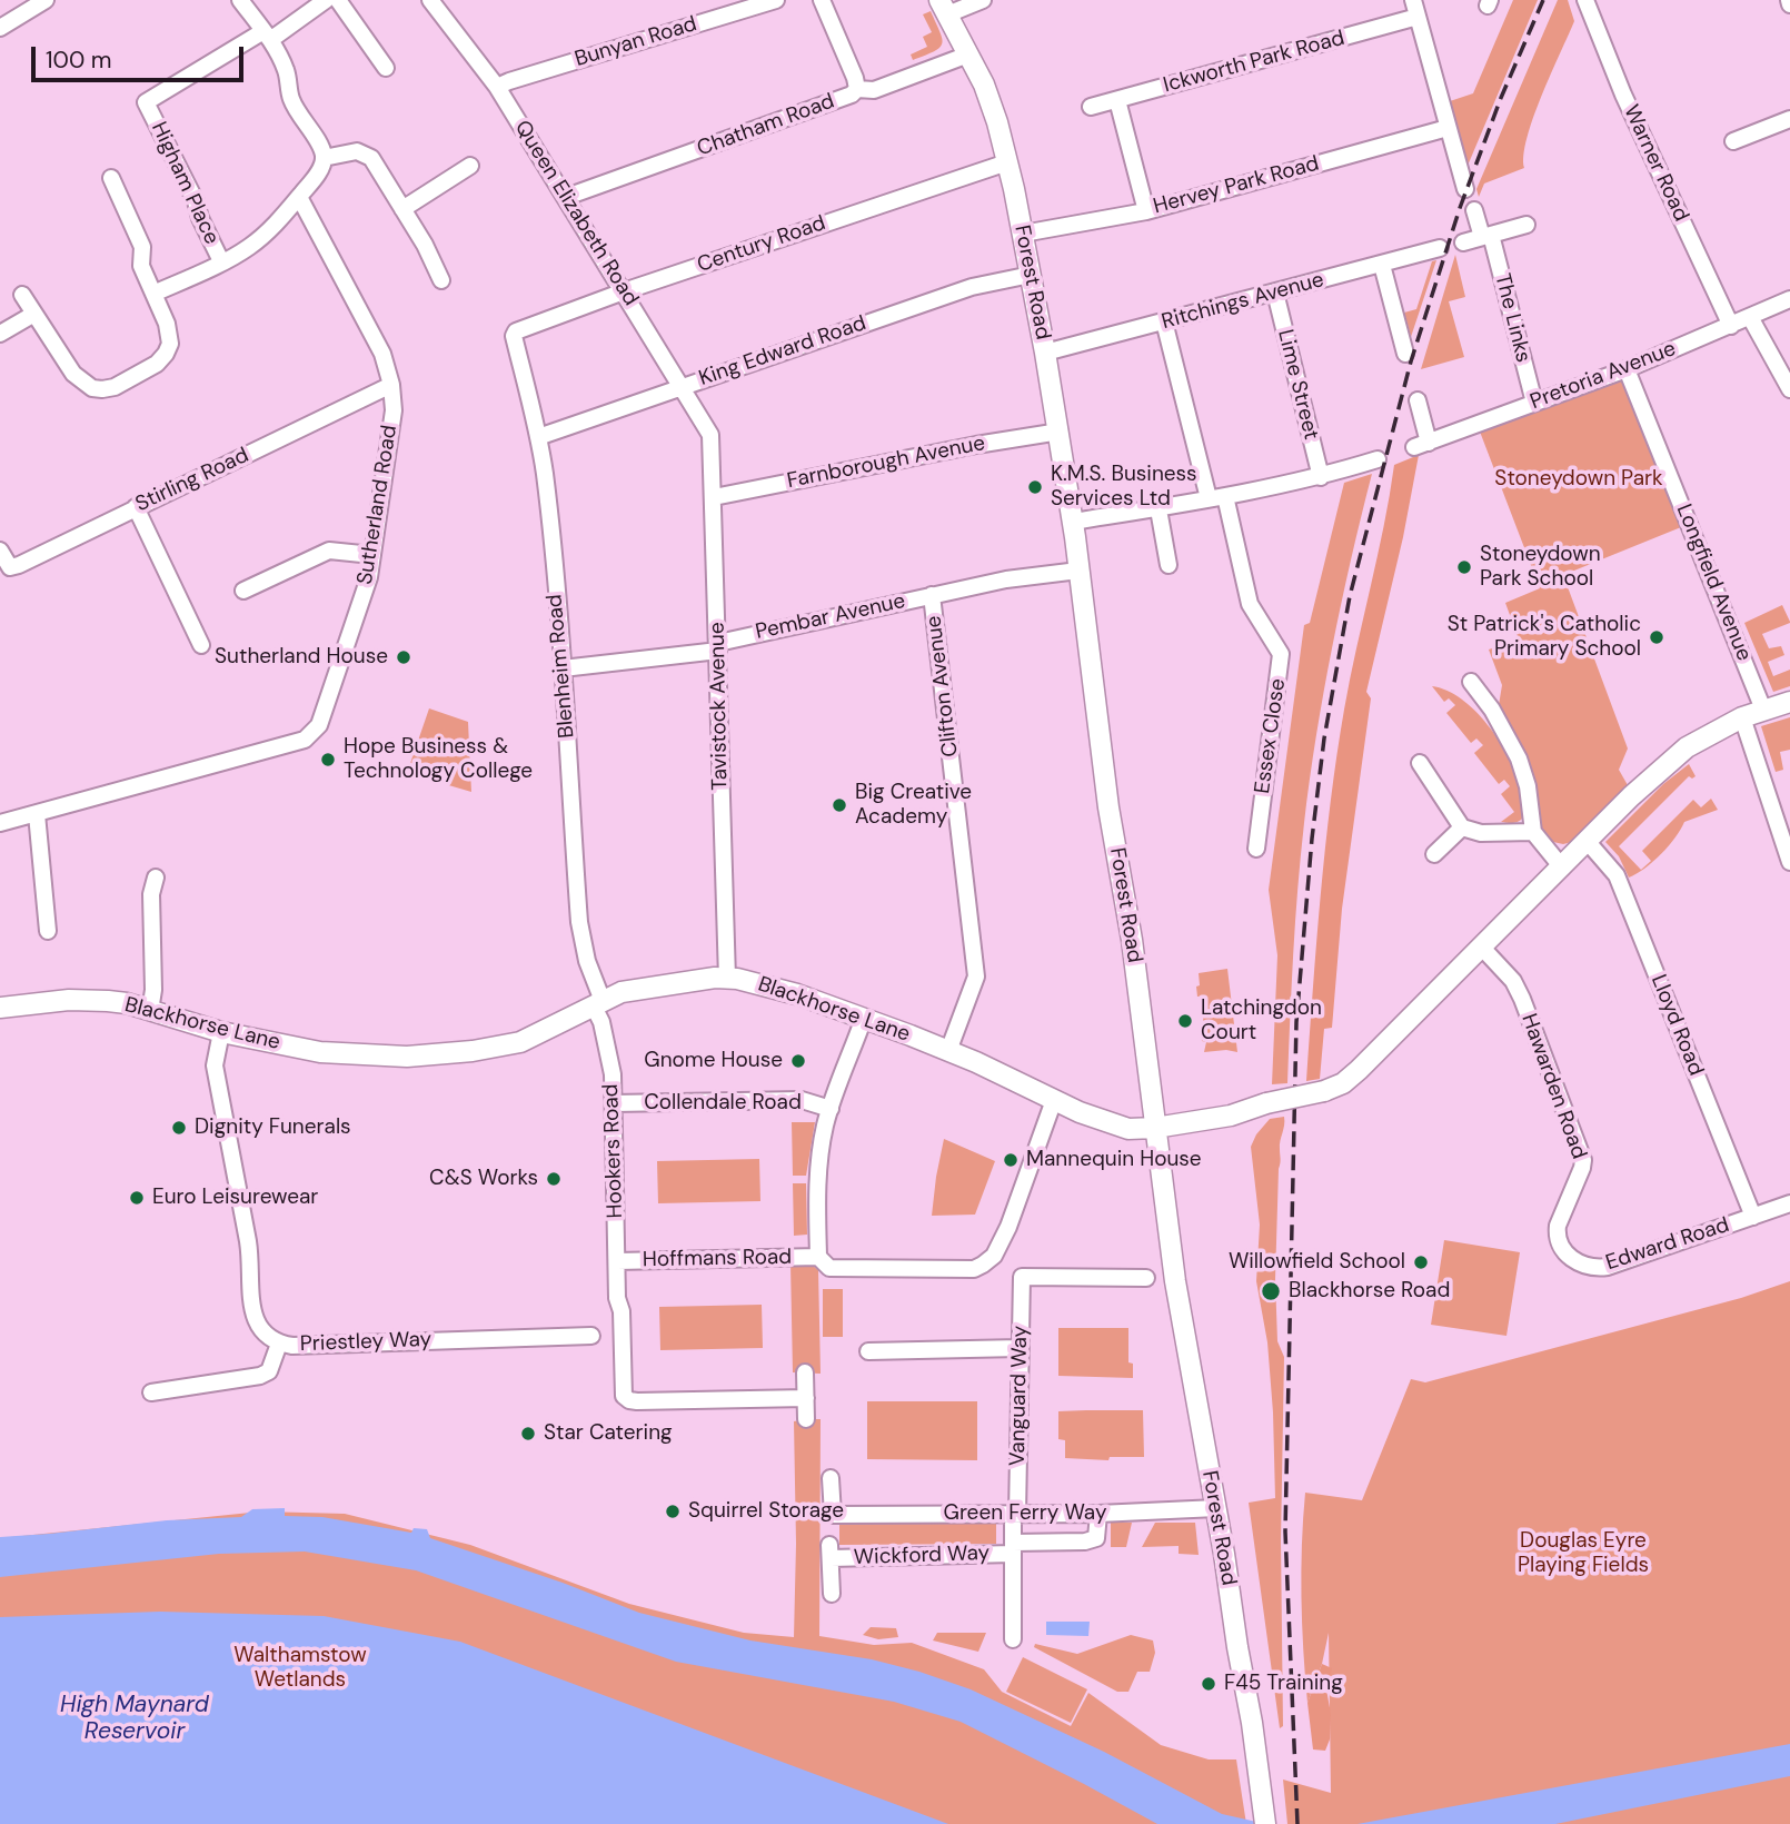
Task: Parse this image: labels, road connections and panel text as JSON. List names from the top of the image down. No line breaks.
{"streets":{"main road":["Forest Road","Blackhorse Lane"],"street":["Bunyan Road","Ickworth Park Road","Chatham Road","Warner Road","Higham Place","Hervey Park Road","Queen Elizabeth Road","Century Road","Ritchings Avenue","The Links","King Edward Road","Pretoria Avenue","Lime Street","Farnborough Avenue","Stirling Road","Sutherland Road","Longfield Avenue","Pembar Avenue","Blenheim Road","Clifton Avenue","Tavistock Avenue","Essex Close","Lloyd Road","Hawarden Road","Collendale Road","Hookers Road","Edward Road","Hoffmans Road","Priestley Way","Vanguard Way","Green Ferry Way","Wickford Way"]},"crossings":[["Bunyan Road","Queen Elizabeth Road"],["Chatham Road","Queen Elizabeth Road"],["Chatham Road","Forest Road"],["Warner Road","Pretoria Avenue"],["Hervey Park Road","Forest Road"],["Queen Elizabeth Road","Century Road"],["Queen Elizabeth Road","King Edward Road"],["Queen Elizabeth Road","Tavistock Avenue"],["Century Road","Forest Road"],["Century Road","Blenheim Road"],["Forest Road","Ritchings Avenue"],["Forest Road","King Edward Road"],["Forest Road","Farnborough Avenue"],["Forest Road","Pembar Avenue"],["Forest Road","Blackhorse Lane"],["Forest Road","Green Ferry Way"],["Ritchings Avenue","Lime Street"],["Ritchings Avenue","Essex Close"],["The Links","Pretoria Avenue"],["King Edward Road","Blenheim Road"],["Pretoria Avenue","Longfield Avenue"],["Farnborough Avenue","Tavistock Avenue"],["Stirling Road","Sutherland Road"],["Pembar Avenue","Blenheim Road"],["Pembar Avenue","Clifton Avenue"],["Pembar Avenue","Tavistock Avenue"],["Blenheim Road","Blackhorse Lane"],["Blenheim Road","Hookers Road"],["Clifton Avenue","Blackhorse Lane"],["Tavistock Avenue","Blackhorse Lane"],["Blackhorse Lane","Hookers Road"],["Blackhorse Lane","Priestley Way"],["Lloyd Road","Edward Road"],["Hawarden Road","Edward Road"],["Collendale Road","Hookers Road"],["Hookers Road","Hoffmans Road"],["Vanguard Way","Green Ferry Way"],["Vanguard Way","Wickford Way"],["Green Ferry Way","Wickford Way"]],"water":["High Maynard Reservoir"],"parks":["Stoneydown Park","Douglas Eyre Playing Fields","Walthamstow Wetlands"],"places":["K.M.S. Business Services Ltd","Stoneydown Park School","St Patrick's Catholic Primary School","Sutherland House","Hope Business & Technology College","Big Creative Academy","Latchingdon Court","Gnome House","Dignity Funerals","Mannequin House","C&S Works","Euro Leisurewear","Willowfield School","Blackhorse Road","Star Catering","Squirrel Storage","F45 Training"],"scale_bar":"100 m"}
